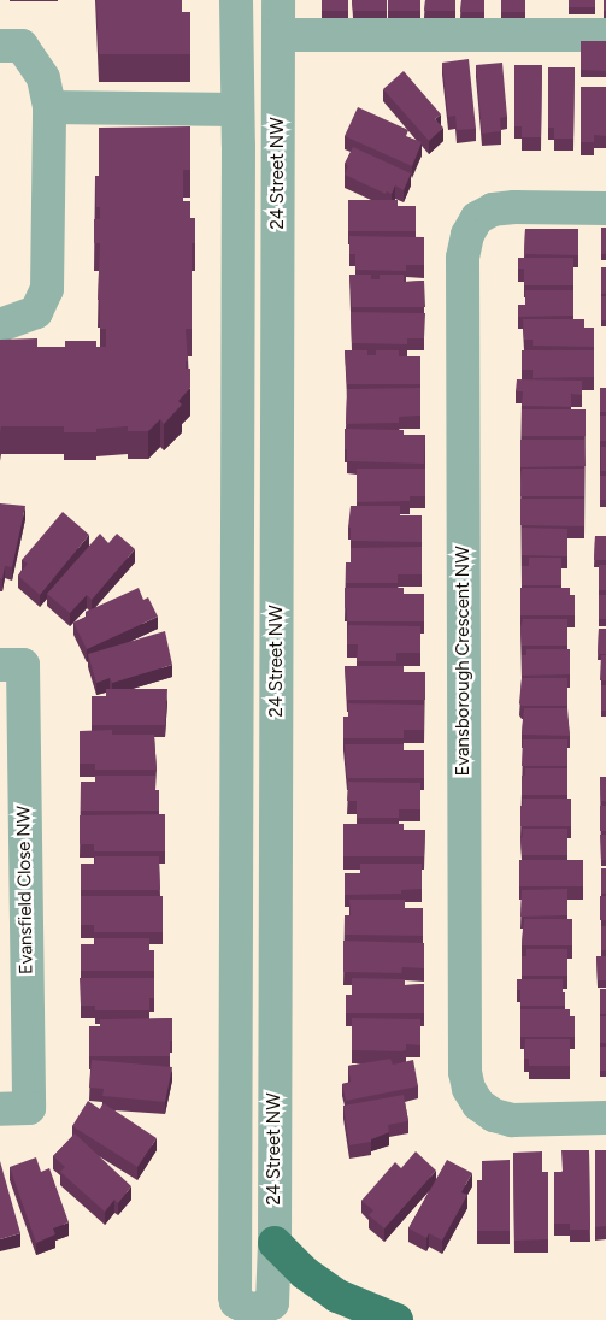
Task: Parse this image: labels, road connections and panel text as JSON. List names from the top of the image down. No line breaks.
{"streets":{"street":["24 Street NW","Evansborough Crescent NW","Evansfield Close NW"]}}
